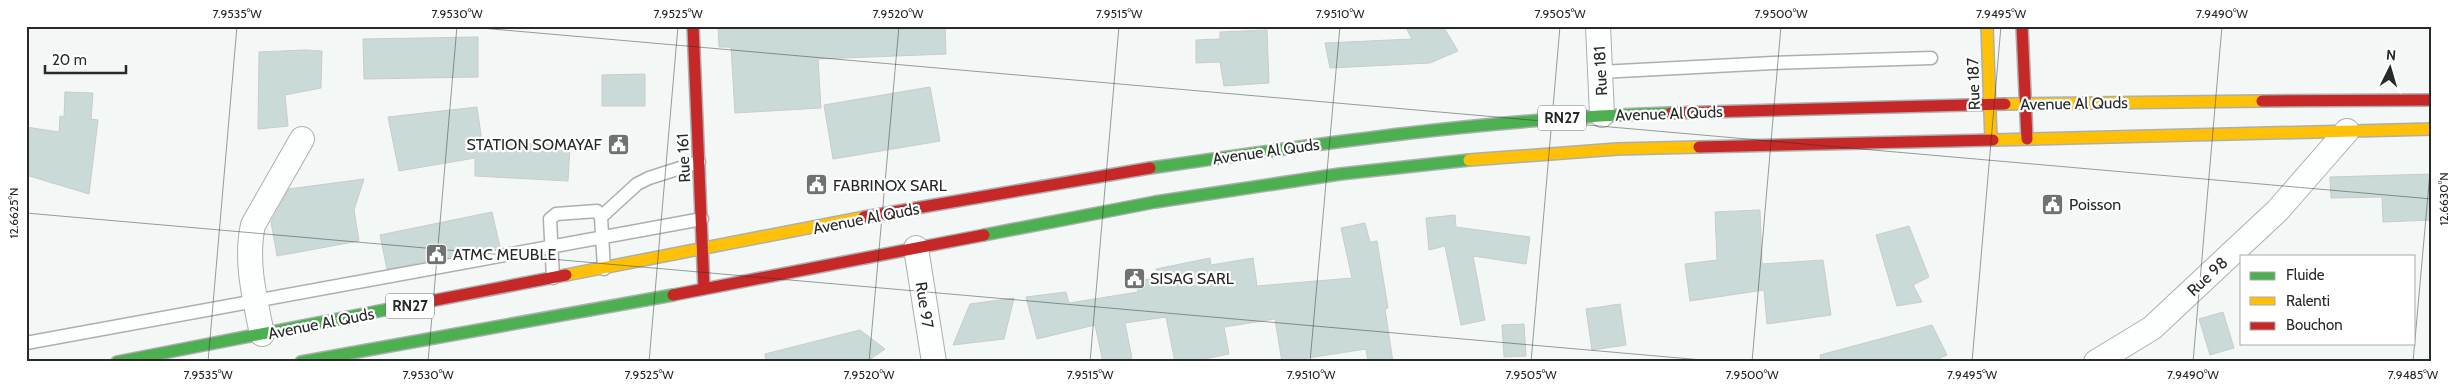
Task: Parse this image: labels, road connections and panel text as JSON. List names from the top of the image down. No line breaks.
{"streets":{"main road":["Rue 187","Avenue Al Quds","RN27","Rue 161"],"street":["Rue 181","Rue 98","Rue 97"]},"crossings":[["Rue 181","Avenue Al Quds"],["Rue 187","Avenue Al Quds"],["Avenue Al Quds","Rue 161"],["Avenue Al Quds","Rue 98"],["Avenue Al Quds","Rue 97"]],"places":{"public building":["STATION SOMAYAF","FABRINOX SARL","Poisson","ATMC MEUBLE","SISAG SARL"]},"legend":["Fluide","Ralenti","Bouchon"],"scale_bar":"20 m","north":"top","coordinates":["7.9535°W","7.9530°W","7.9525°W","7.9520°W","7.9515°W","7.9510°W","7.9505°W","7.9500°W","7.9495°W","7.9490°W","12.6630°N","12.6625°N","7.9485°W"]}
